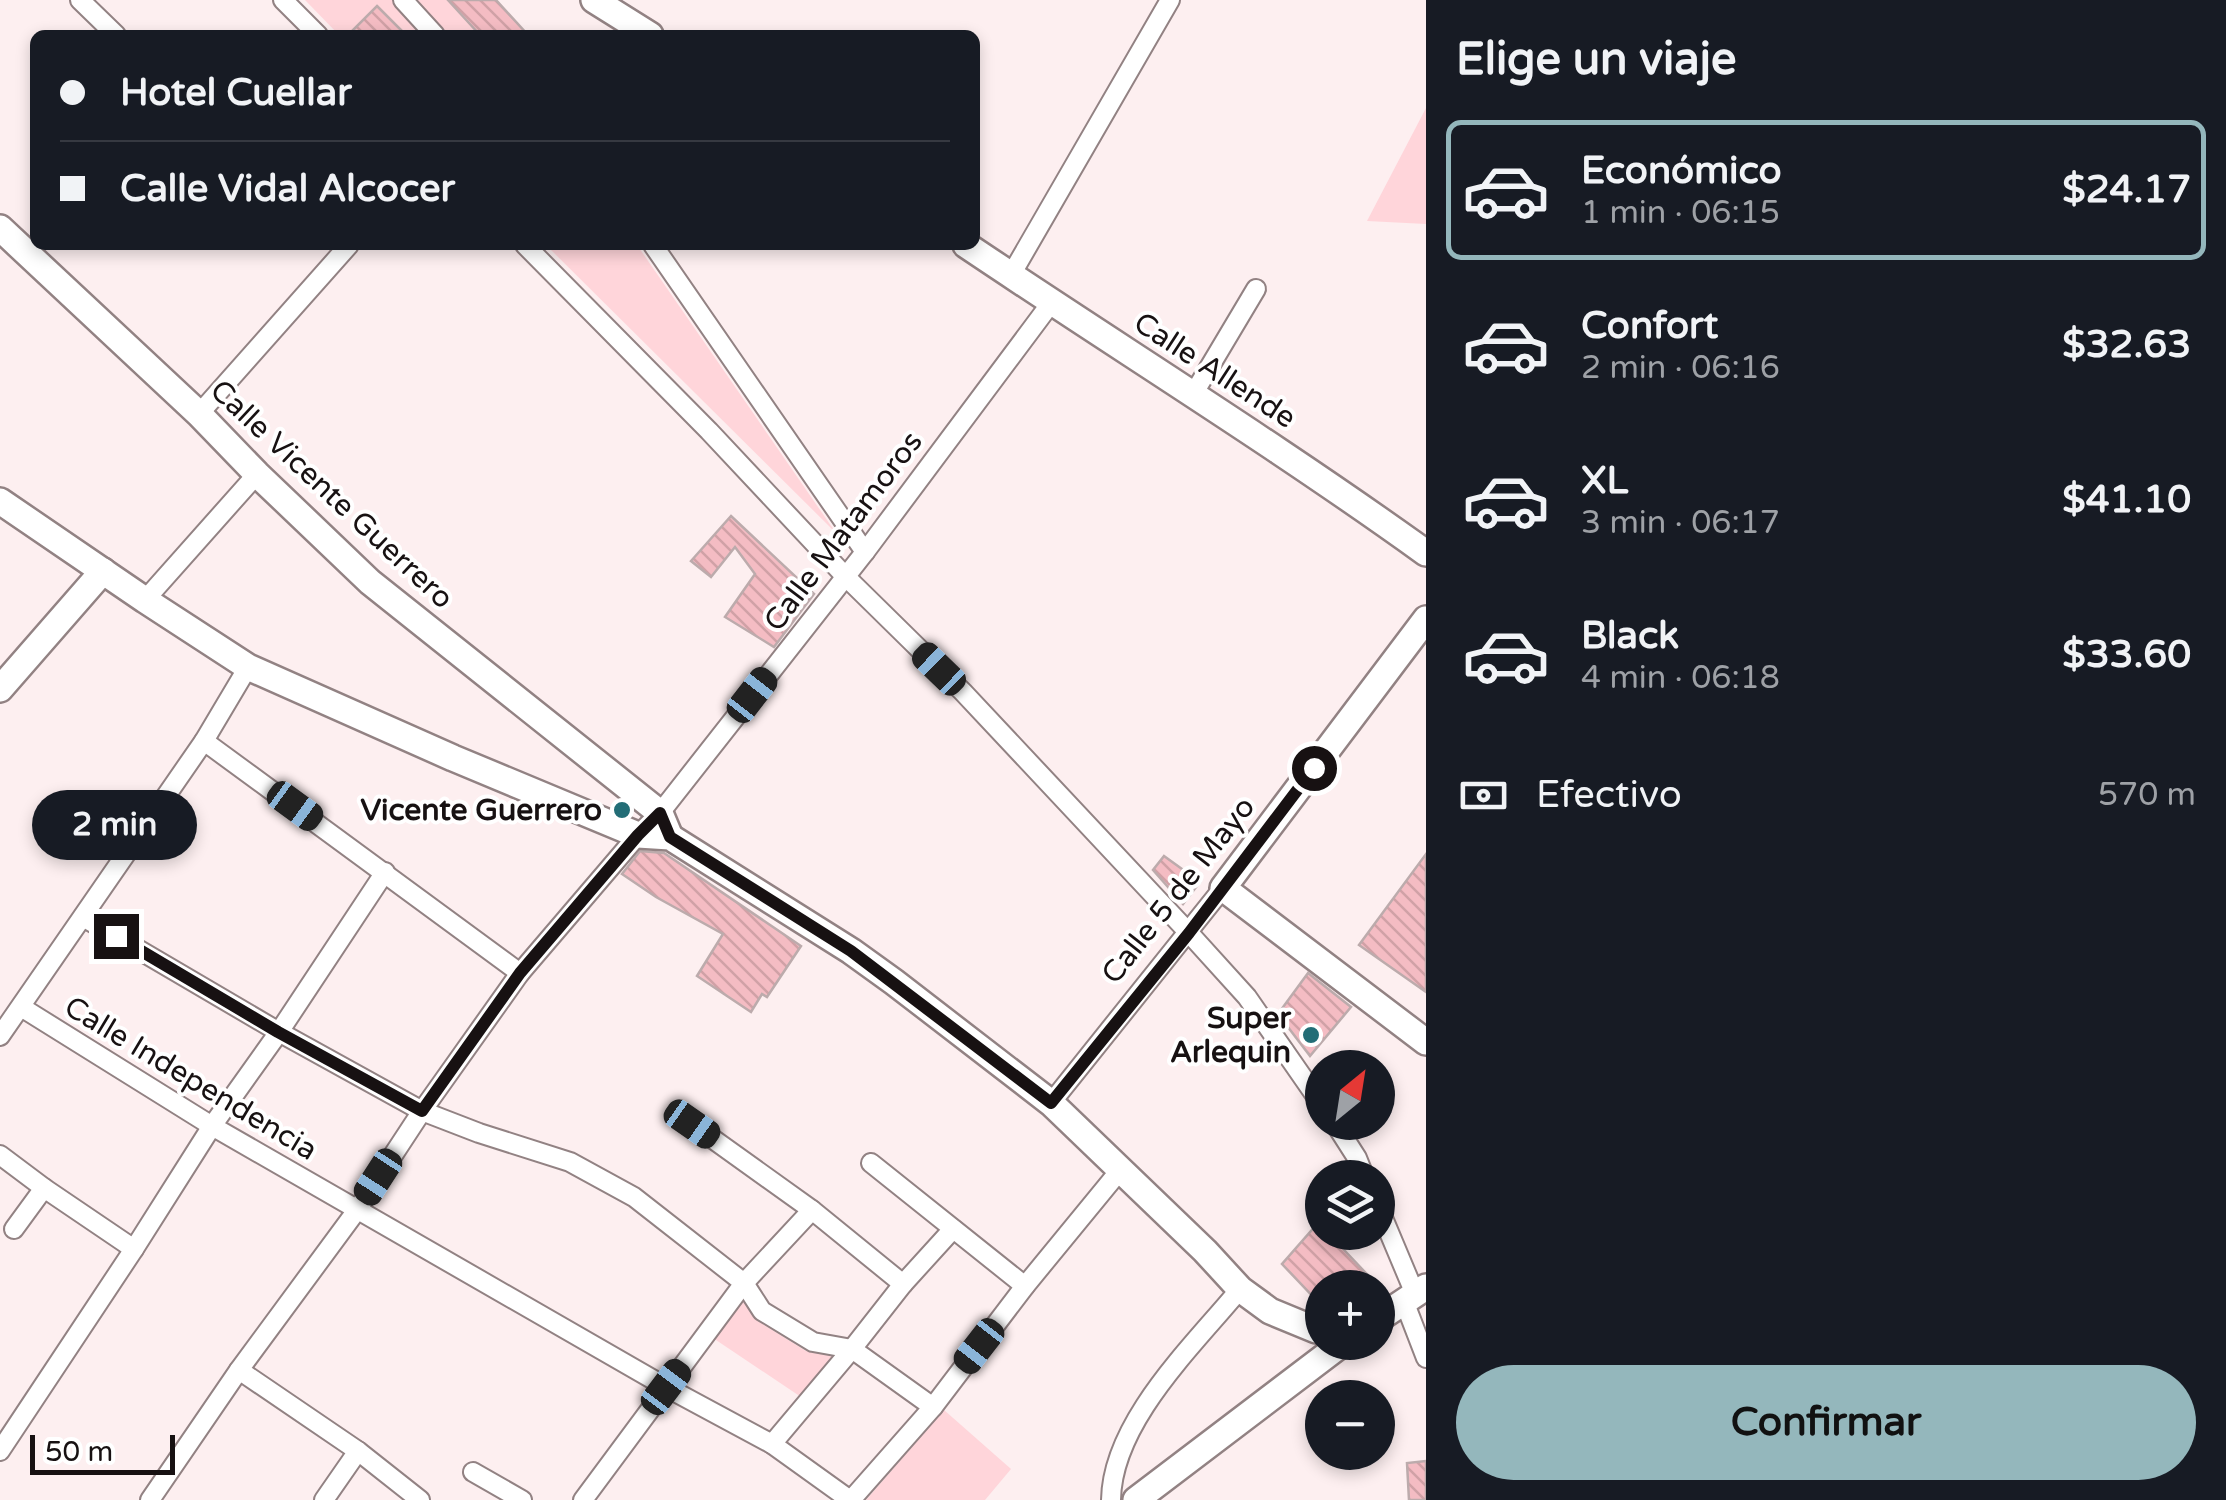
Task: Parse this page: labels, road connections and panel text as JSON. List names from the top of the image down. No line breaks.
{"streets":{"street":["Calle Allende","Calle Vicente Guerrero","Calle Matamoros","Calle 5 de Mayo","Calle Independencia"]},"crossings":[["Calle Allende","Calle Matamoros"],["Calle Vicente Guerrero","Calle Matamoros"],["Calle Vicente Guerrero","Calle 5 de Mayo"]],"places":["Vicente Guerrero","Super Arlequin"],"scale_bar":"50 m","north":"top right","page":{"heading":"Elige un viaje","banner":["Hotel Cuellar","Calle Vidal Alcocer"],"list":[{"name":"Económico","note":"1 min · 06:15","value":"$24.17"},{"name":"Confort","note":"2 min · 06:16","value":"$32.63"},{"name":"XL","note":"3 min · 06:17","value":"$41.10"},{"name":"Black","note":"4 min · 06:18","value":"$33.60"}],"pay":["Efectivo","570 m"],"bubble":"2 min","map_buttons":["+","−"],"buttons":"Confirmar","scale":"50 m"}}
